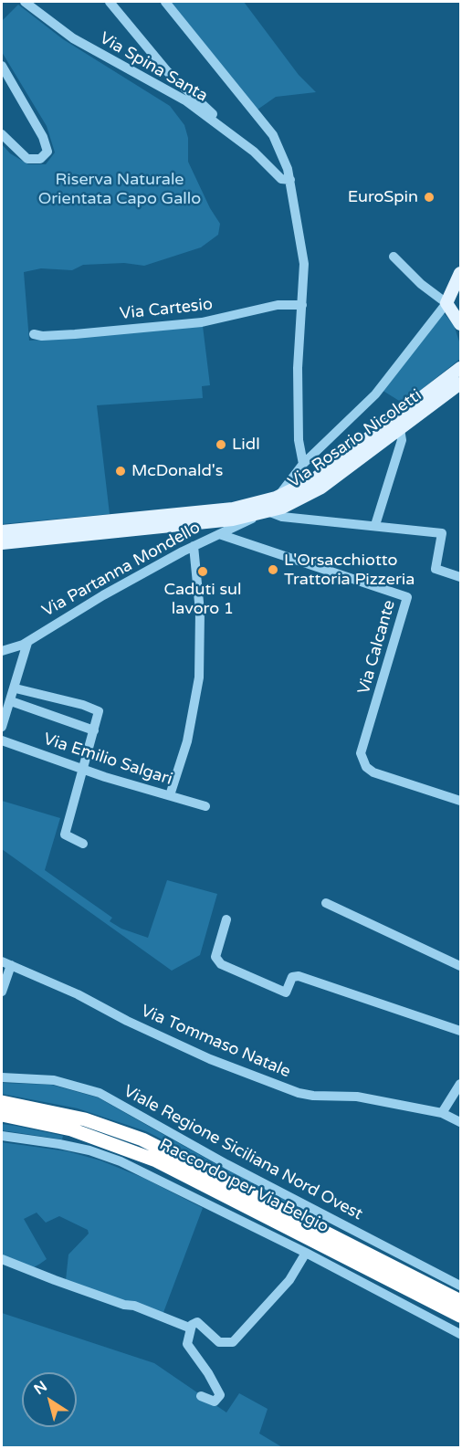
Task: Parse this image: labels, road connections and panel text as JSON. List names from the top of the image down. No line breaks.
{"streets":{"highway":["Raccordo per Via Belgio"],"main road":["Via Rosario Nicoletti"],"street":["Via Spina Santa","Via Cartesio","Via Partanna Mondello","Via Calcante","Via Emilio Salgari","Via Tommaso Natale","Viale Regione Siciliana Nord Ovest"]},"crossings":[["Via Spina Santa","Via Cartesio"],["Via Rosario Nicoletti","Via Partanna Mondello"],["Via Partanna Mondello","Via Calcante"]],"parks":["Riserva Naturale Orientata Capo Gallo"],"places":["EuroSpin","Lidl","McDonald's","L'Orsacchiotto Trattoria Pizzeria","Caduti sul lavoro 1"],"north":"top left"}
